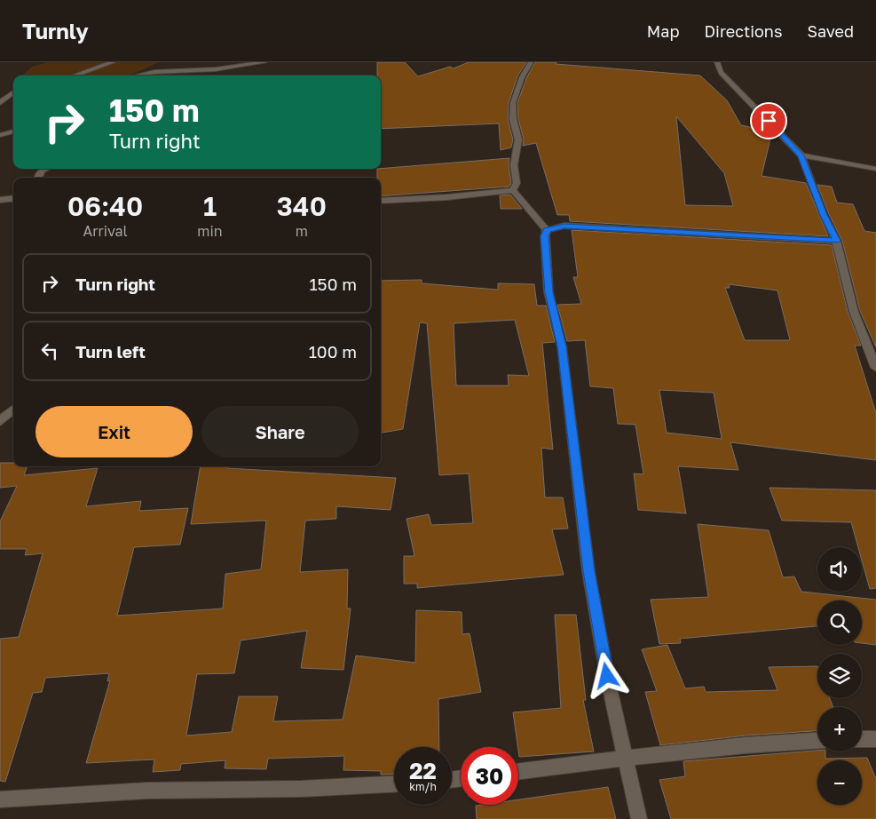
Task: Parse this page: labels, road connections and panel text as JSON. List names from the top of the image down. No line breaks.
{"page":{"header":"Turnly","nav":["Map","Directions","Saved"],"turn":["150 m","Turn right"],"eta":["06:40","Arrival","1","min","340","m"],"list":[{"name":"Turn right","value":"150 m"},{"name":"Turn left","value":"100 m"}],"buttons":["Exit","Share"],"map_buttons":["+","−"],"speed":"22 km/h","limit":"30"}}
